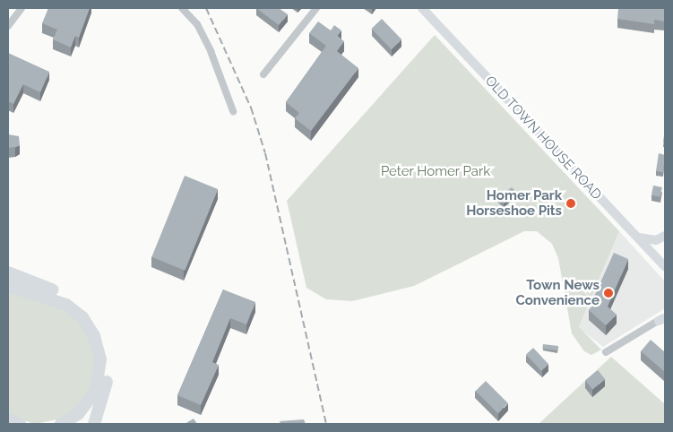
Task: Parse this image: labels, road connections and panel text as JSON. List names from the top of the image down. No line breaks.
{"streets":{"main road":["OLD TOWN HOUSE ROAD"]},"parks":["Peter Homer Park"],"places":["Homer Park Horseshoe Pits","Town News Convenience"]}
